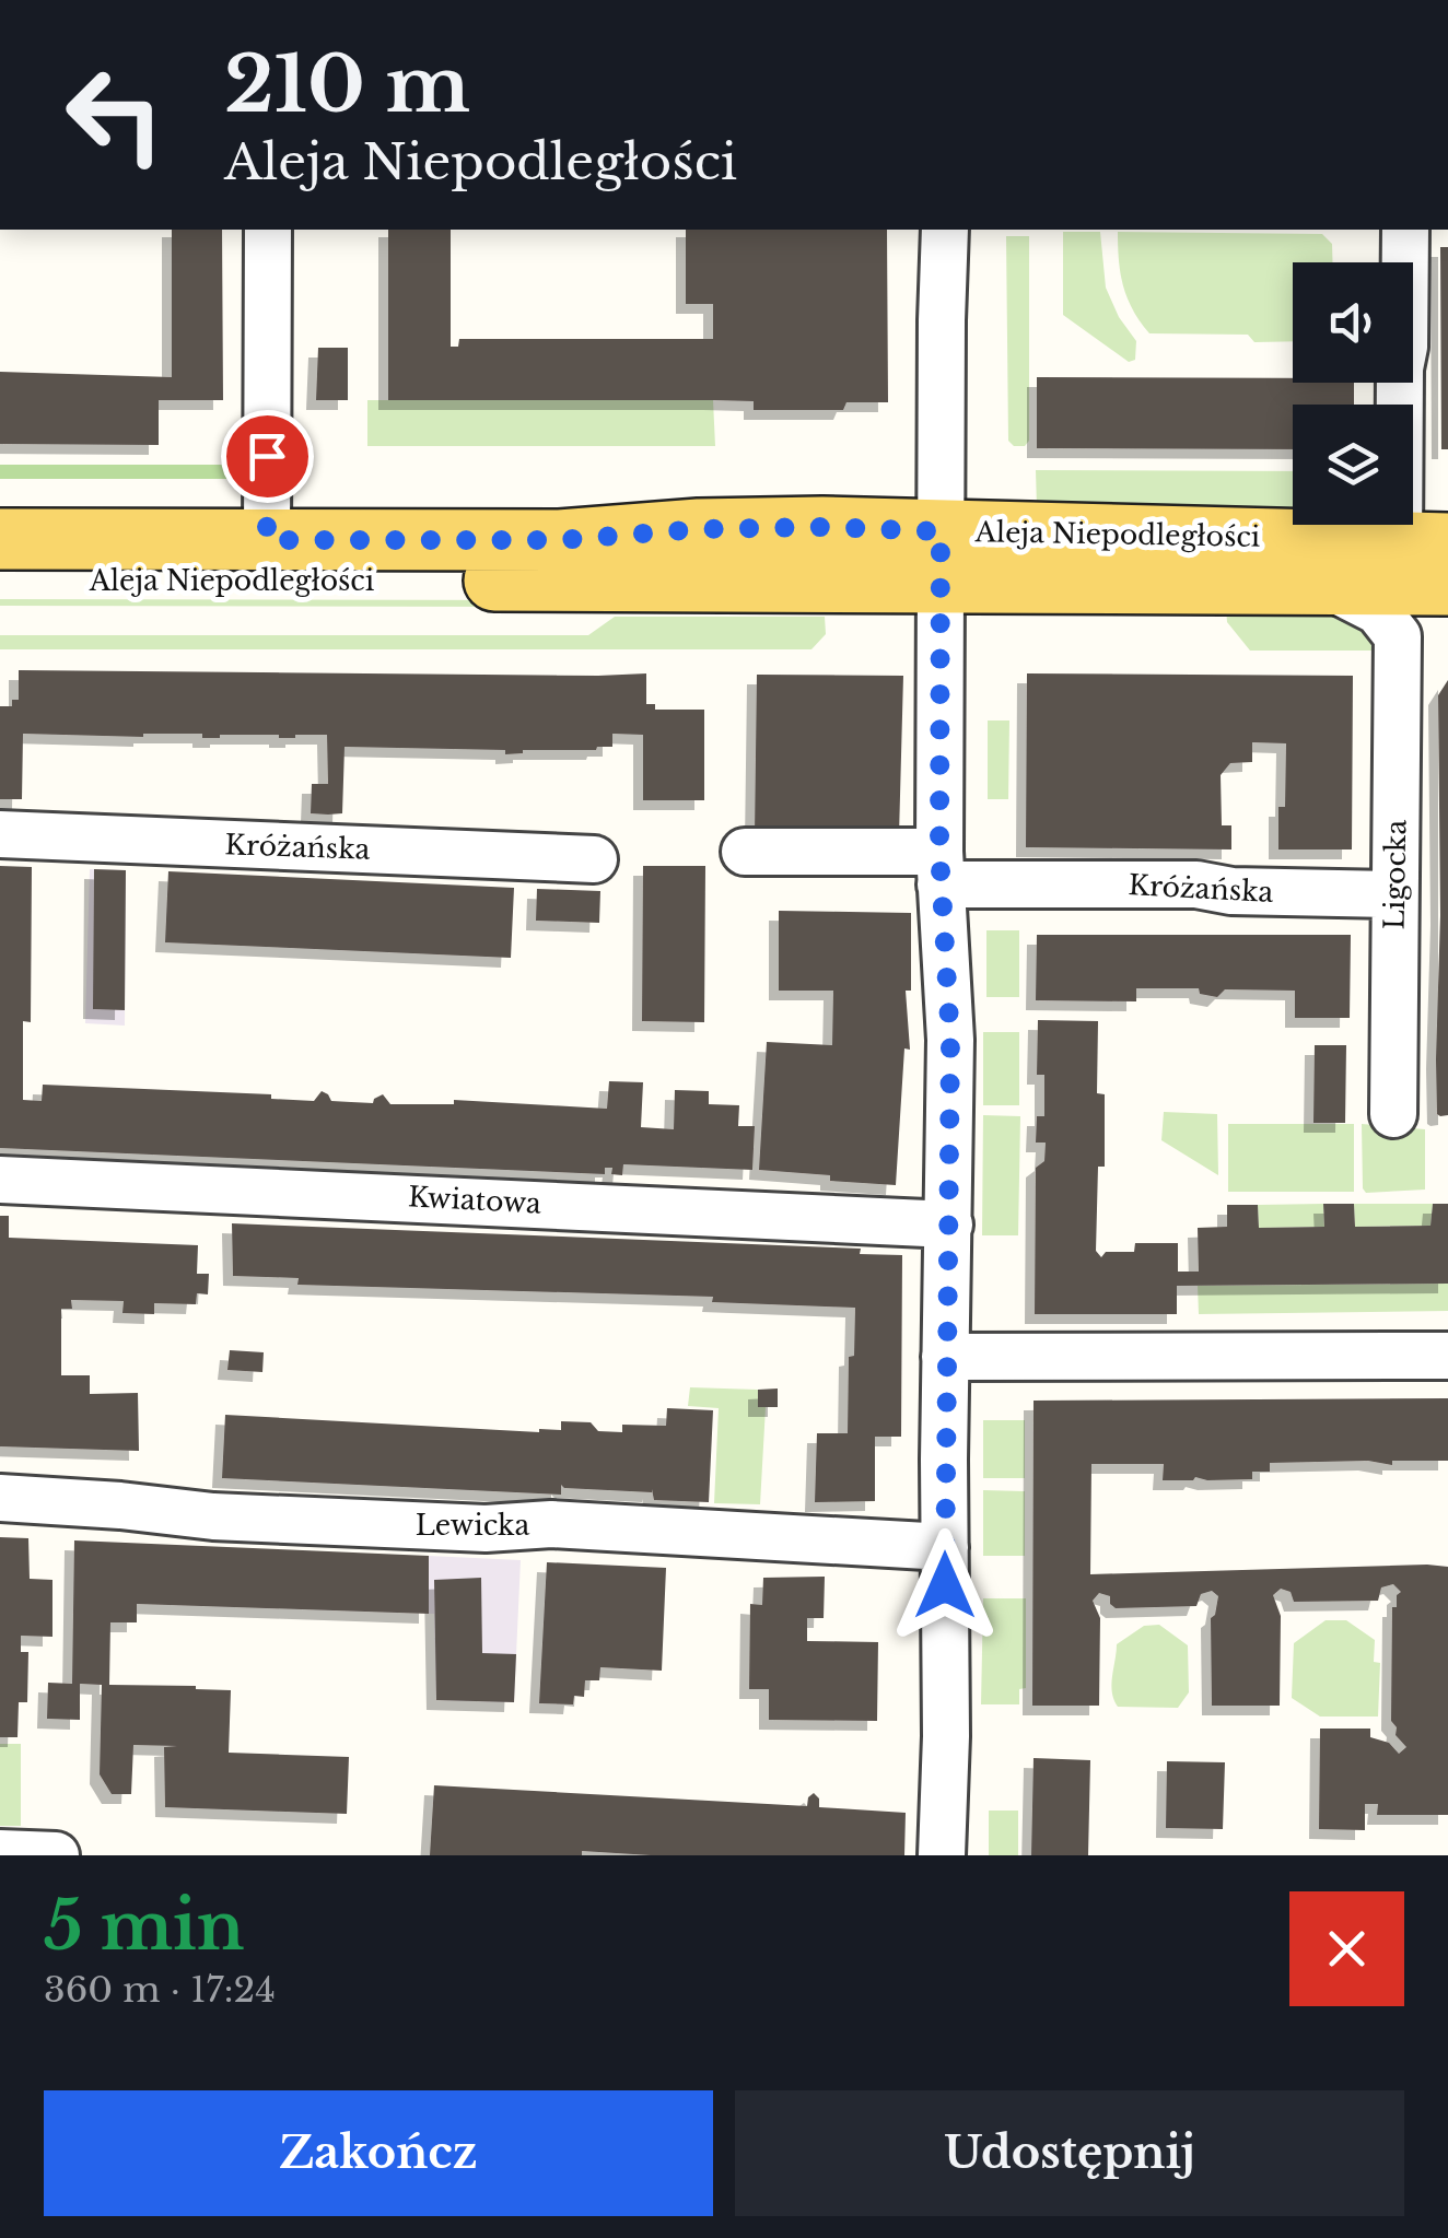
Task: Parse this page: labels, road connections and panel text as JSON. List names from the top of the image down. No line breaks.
{"streets":{"main road":["Aleja Niepodległości"],"street":["Króżańska","Ligocka","Kwiatowa","Lewicka"]},"crossings":[["Króżańska","Ligocka"]],"page":{"turn":["210 m","Aleja Niepodległości"],"heading":["5 min","360 m · 17:24"],"buttons":["Zakończ","Udostępnij"]}}
